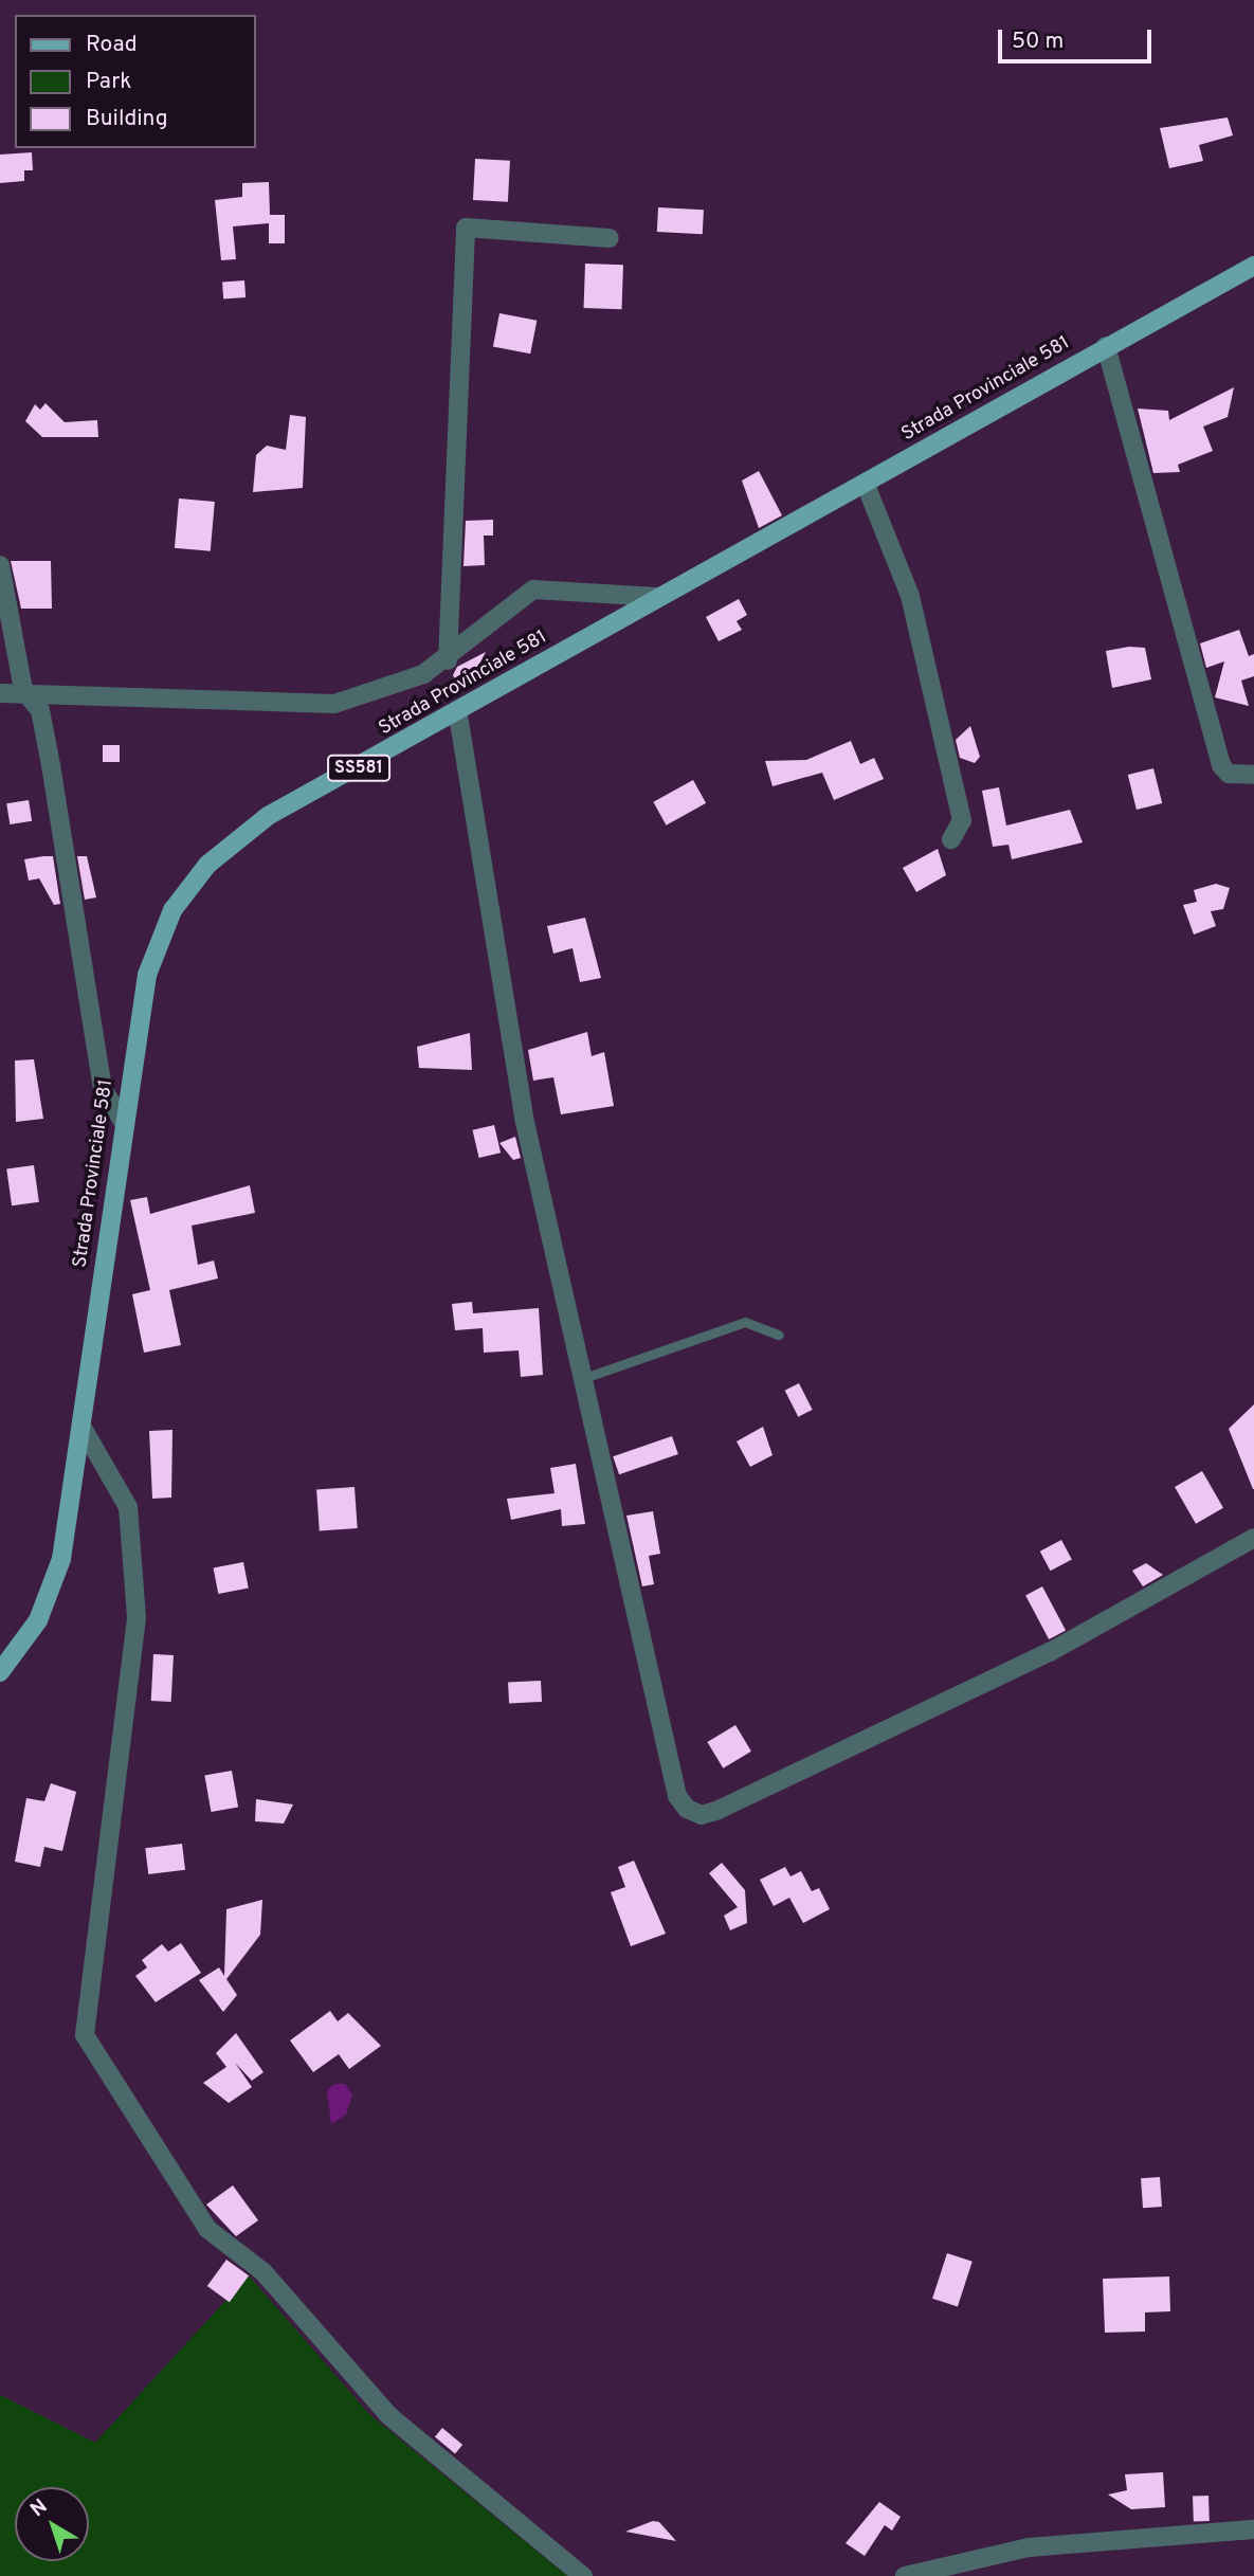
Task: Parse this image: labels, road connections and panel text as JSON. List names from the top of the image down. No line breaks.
{"streets":{"main road":["Strada Provinciale 581","SS581"]},"legend":["Road","Park","Building"],"scale_bar":"50 m","north":"top left"}
